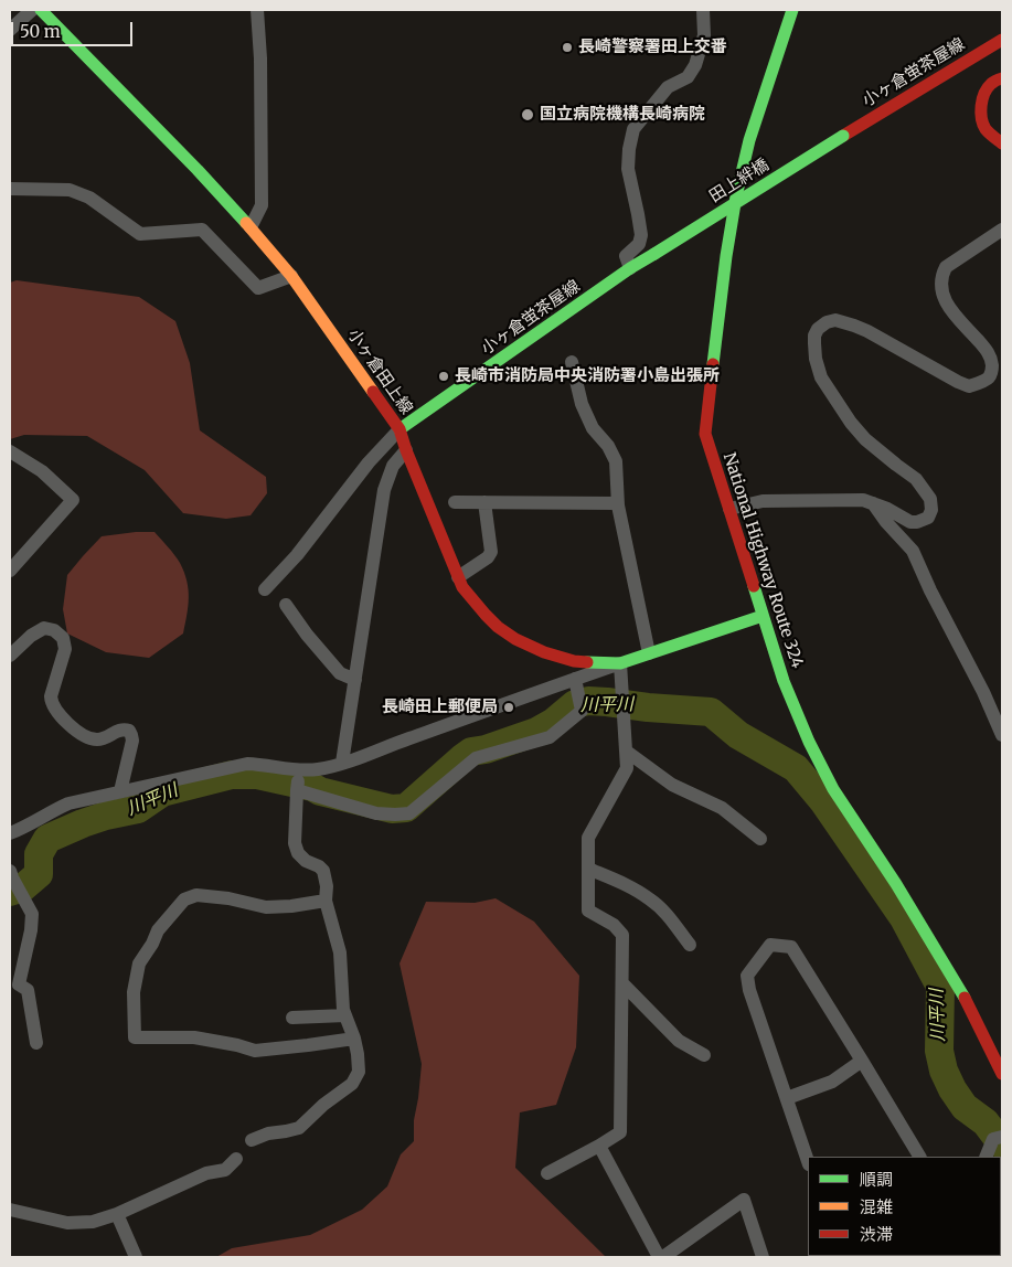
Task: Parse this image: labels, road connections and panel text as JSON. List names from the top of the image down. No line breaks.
{"streets":{"main road":["小ヶ倉蛍茶屋線","田上絆橋","小ヶ倉田上線","National Highway Route 324"]},"crossings":[["小ヶ倉蛍茶屋線","田上絆橋"],["小ヶ倉蛍茶屋線","小ヶ倉田上線"],["小ヶ倉田上線","National Highway Route 324"]],"water":["川平川"],"places":["長崎警察署田上交番","国立病院機構長崎病院","長崎市消防局中央消防署小島出張所","長崎田上郵便局"],"legend":["順調","混雑","渋滞"],"scale_bar":"50 m"}
